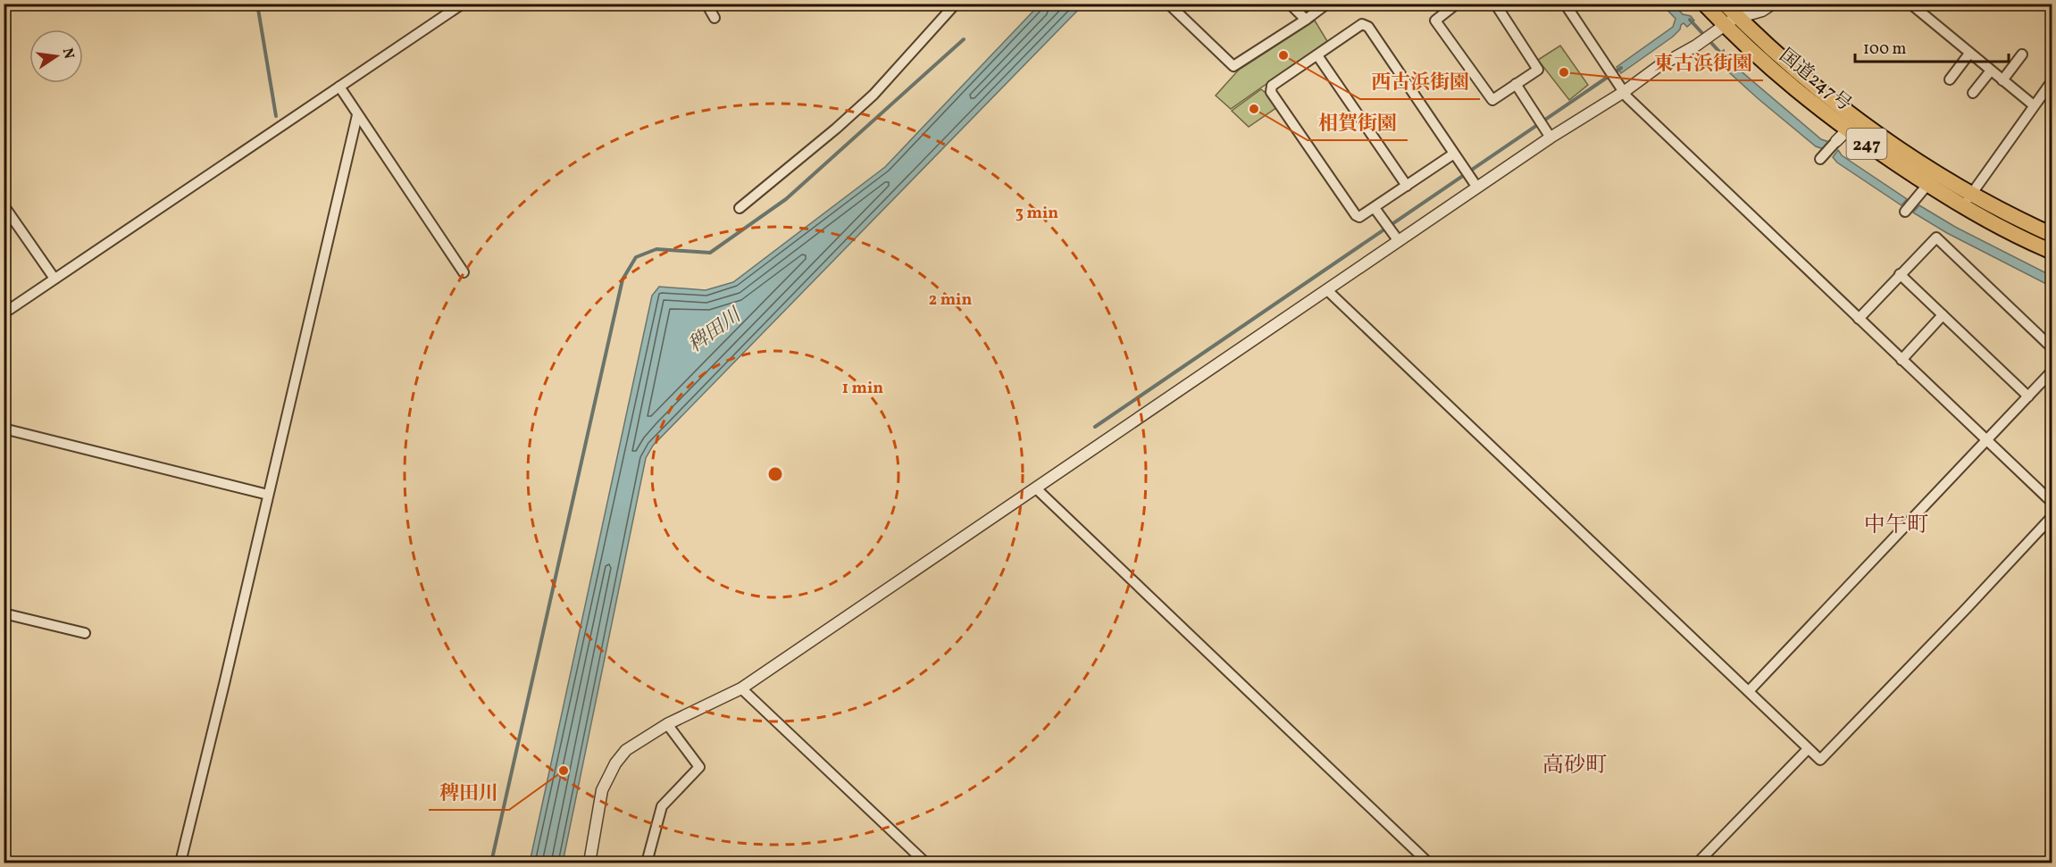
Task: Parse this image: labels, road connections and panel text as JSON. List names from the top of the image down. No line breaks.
{"streets":{"highway":["国道247号","247"]},"districts":["中午町","高砂町"],"water":["稗田川"],"places":["西古浜街園","東古浜街園","相賀街園","稗田川"],"scale_bar":"100 m","north":"right","rings":["3 min","2 min","1 min"]}
